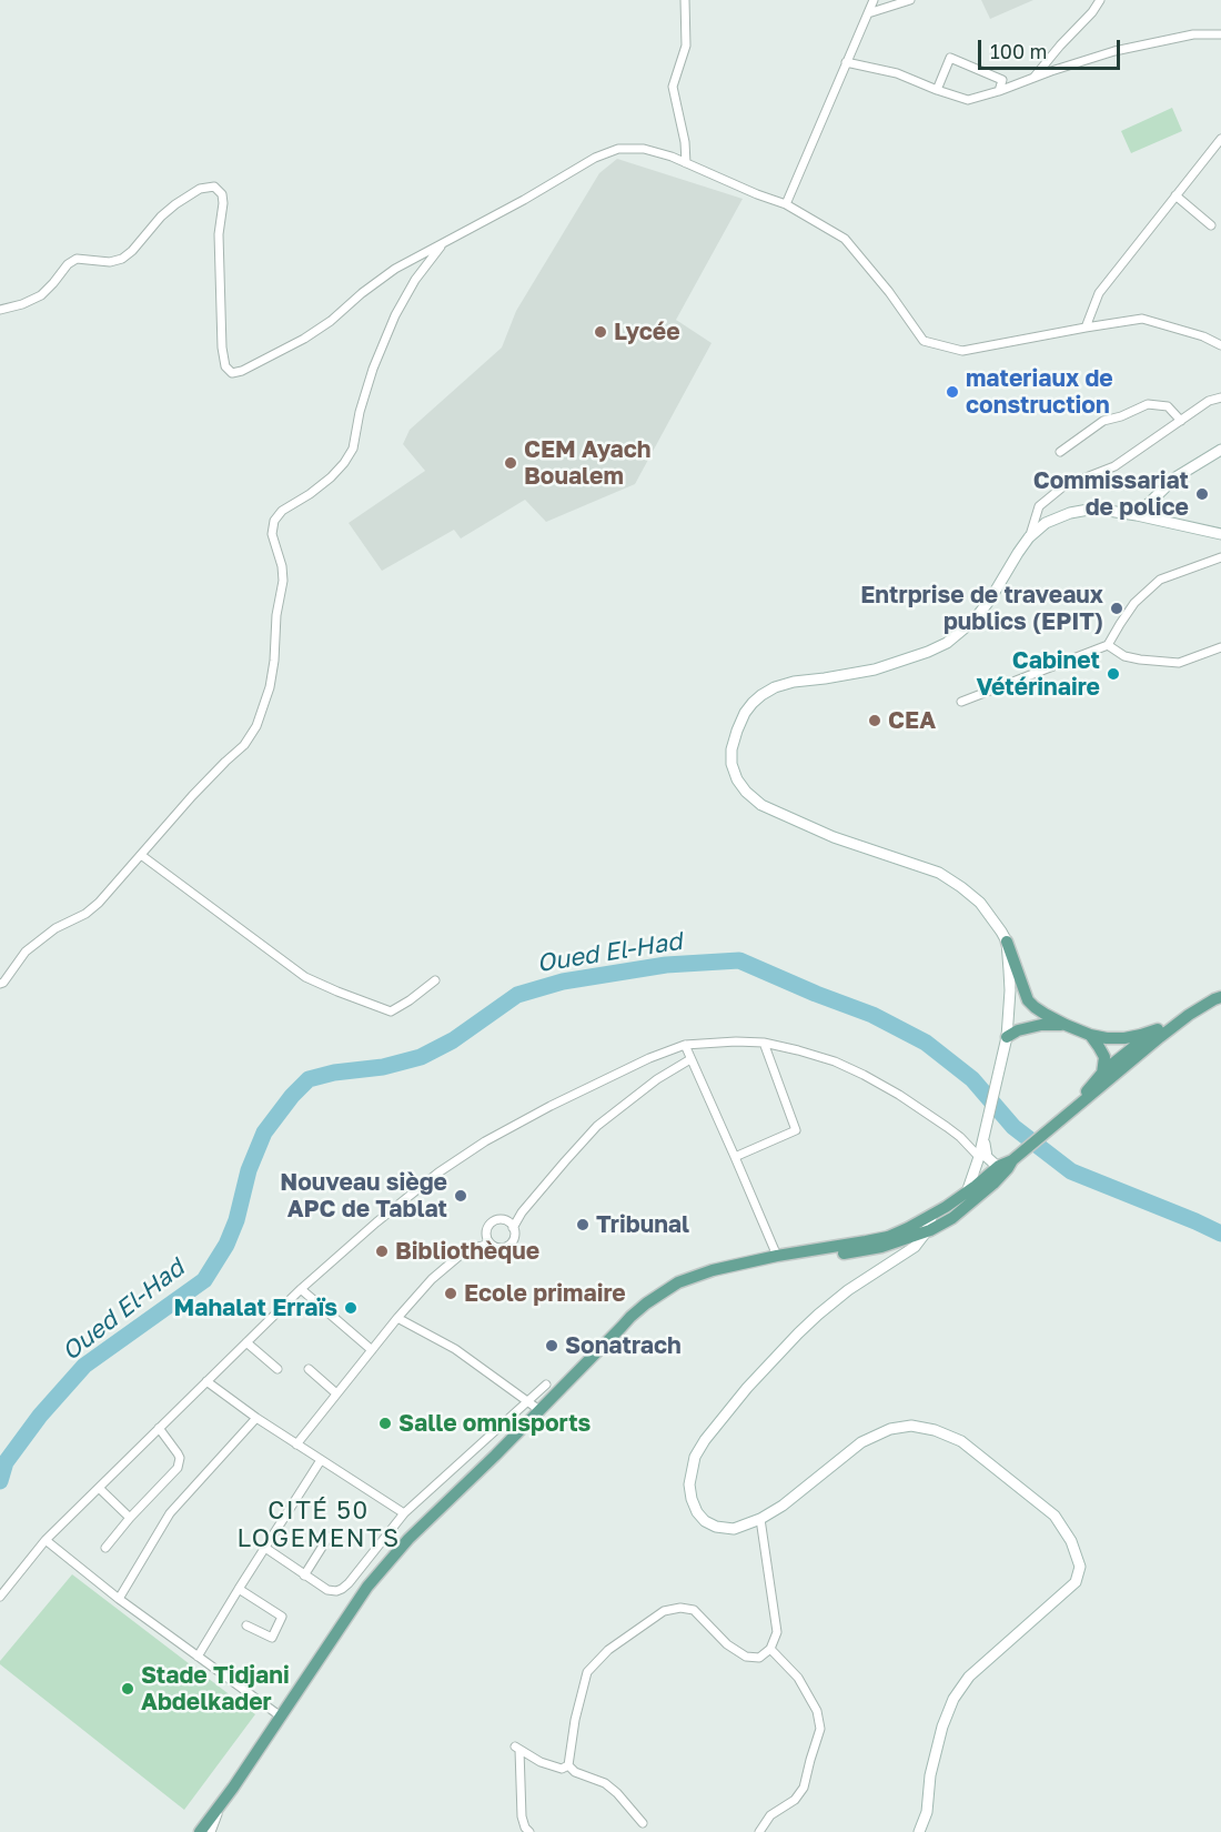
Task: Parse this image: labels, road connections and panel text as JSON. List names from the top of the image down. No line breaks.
{"districts":["CITÉ 50 LOGEMENTS"],"water":["Oued El-Had"],"places":["Lycée","materiaux de construction","CEM Ayach Boualem","Commissariat de police","Entrprise de traveaux publics (EPIT)","Cabinet Vétérinaire","CEA","Nouveau siège APC de Tablat","Tribunal","Bibliothèque","Ecole primaire","Mahalat Erraïs","Sonatrach","Salle omnisports","Stade Tidjani Abdelkader"],"scale_bar":"100 m"}
